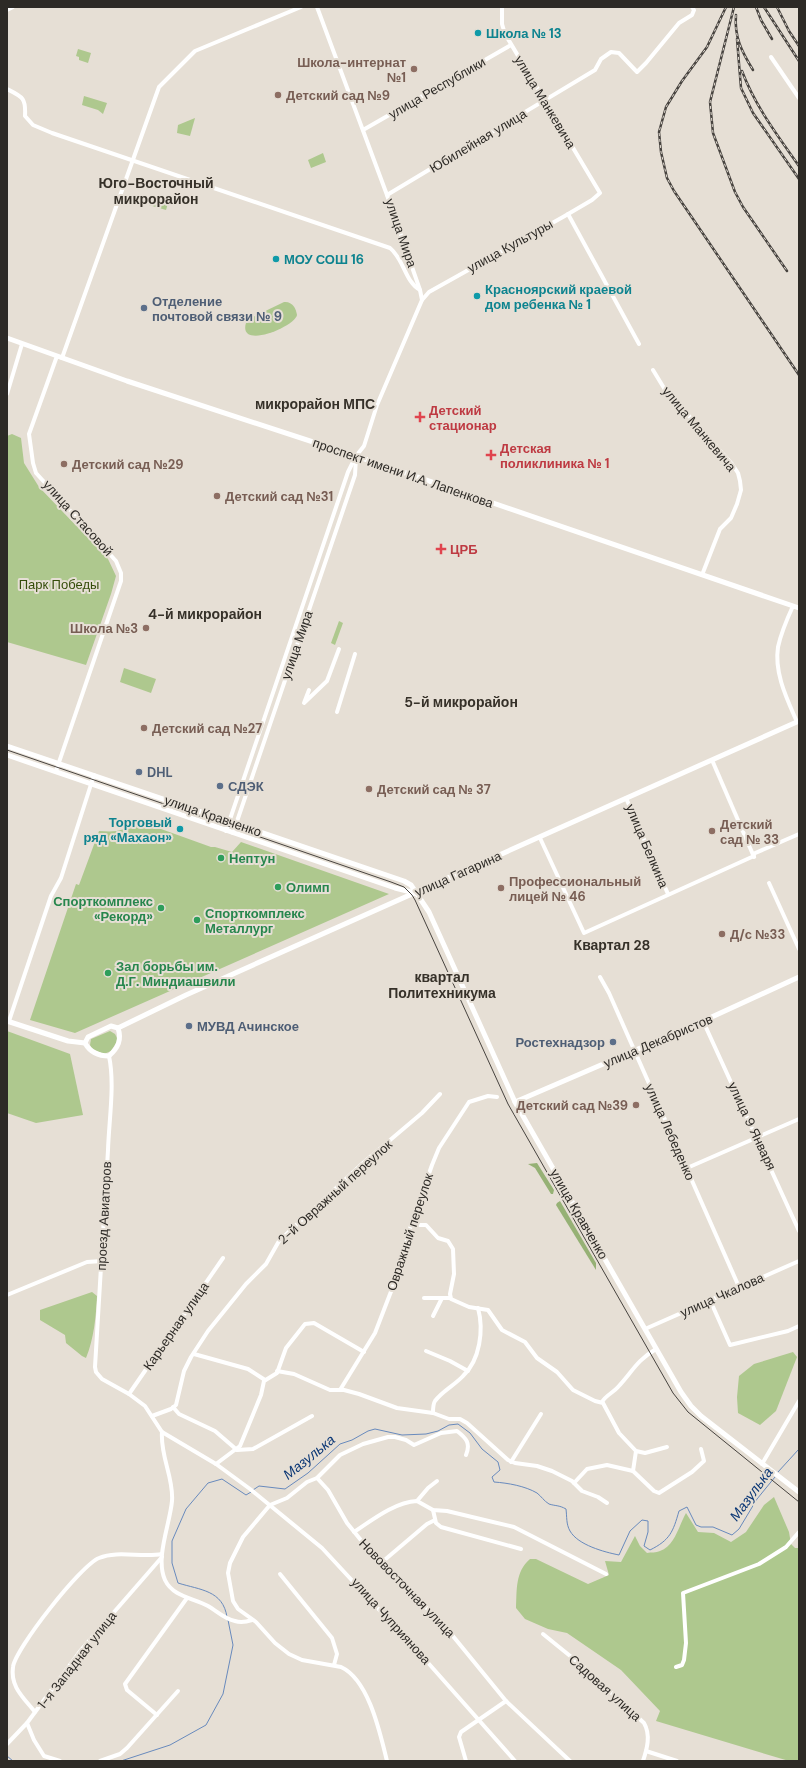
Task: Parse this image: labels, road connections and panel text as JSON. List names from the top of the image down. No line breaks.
{"streets":{"main road":["проспект имени И.А. Лапенкова","улица Кравченко","улица Гагарина","улица Декабристов"],"street":["улица Республики","улица Манкевича","Юбилейная улица","улица Мира","улица Культуры","улица Стасовой","улица Белкина","улица 9 Января","улица Лебеденко","2-й Овражный переулок","проезд Авиаторов","Овражный переулок","улица Чкалова","Карьерная улица","Нововосточная улица","улица Чуприянова","1-я Западная улица","Садовая улица"]},"crossings":[["улица Республики","улица Манкевича"],["улица Республики","улица Мира"],["улица Манкевича","Юбилейная улица"],["улица Манкевича","улица Культуры"],["улица Манкевича","проспект имени И.А. Лапенкова"],["Юбилейная улица","улица Мира"],["улица Мира","улица Культуры"],["улица Мира","проспект имени И.А. Лапенкова"],["улица Мира","улица Кравченко"],["проспект имени И.А. Лапенкова","улица Стасовой"],["улица Стасовой","улица Кравченко"],["улица Кравченко","улица Гагарина"],["улица Кравченко","улица Декабристов"],["улица Кравченко","улица Чкалова"],["улица Белкина","улица Гагарина"],["улица Гагарина","проезд Авиаторов"],["улица Декабристов","улица 9 Января"],["улица Декабристов","улица Лебеденко"],["улица Лебеденко","улица Чкалова"],["проезд Авиаторов","Карьерная улица"]],"districts":["Юго-Восточный микрорайон","микрорайон МПС","4-й микрорайон","5-й микрорайон","Квартал 28","квартал Политехникума"],"water":["Мазулька"],"parks":["Парк Победы"],"places":{"other":["Школа № 13","Школа-интернат №1","Детский сад №9","МОУ СОШ 16","Красноярский краевой дом ребенка № 1","Отделение почтовой связи № 9","Детский сад №29","Детский сад №31","Школа №3","Детский сад №27","DHL","СДЭК","Детский сад № 37","Торговый ряд «Махаон»","Детский сад № 33","Нептун","Олимп","Профессиональный лицей № 46","Спорткомплекс «Рекорд»","Спорткомплекс Металлург","Д/с №33","Зал борьбы им. Д.Г. Миндиашвили","МУВД Ачинское","Ростехнадзор","Детский сад №39"],"health":["Детский стационар","Детская поликлиника № 1","ЦРБ"]}}
